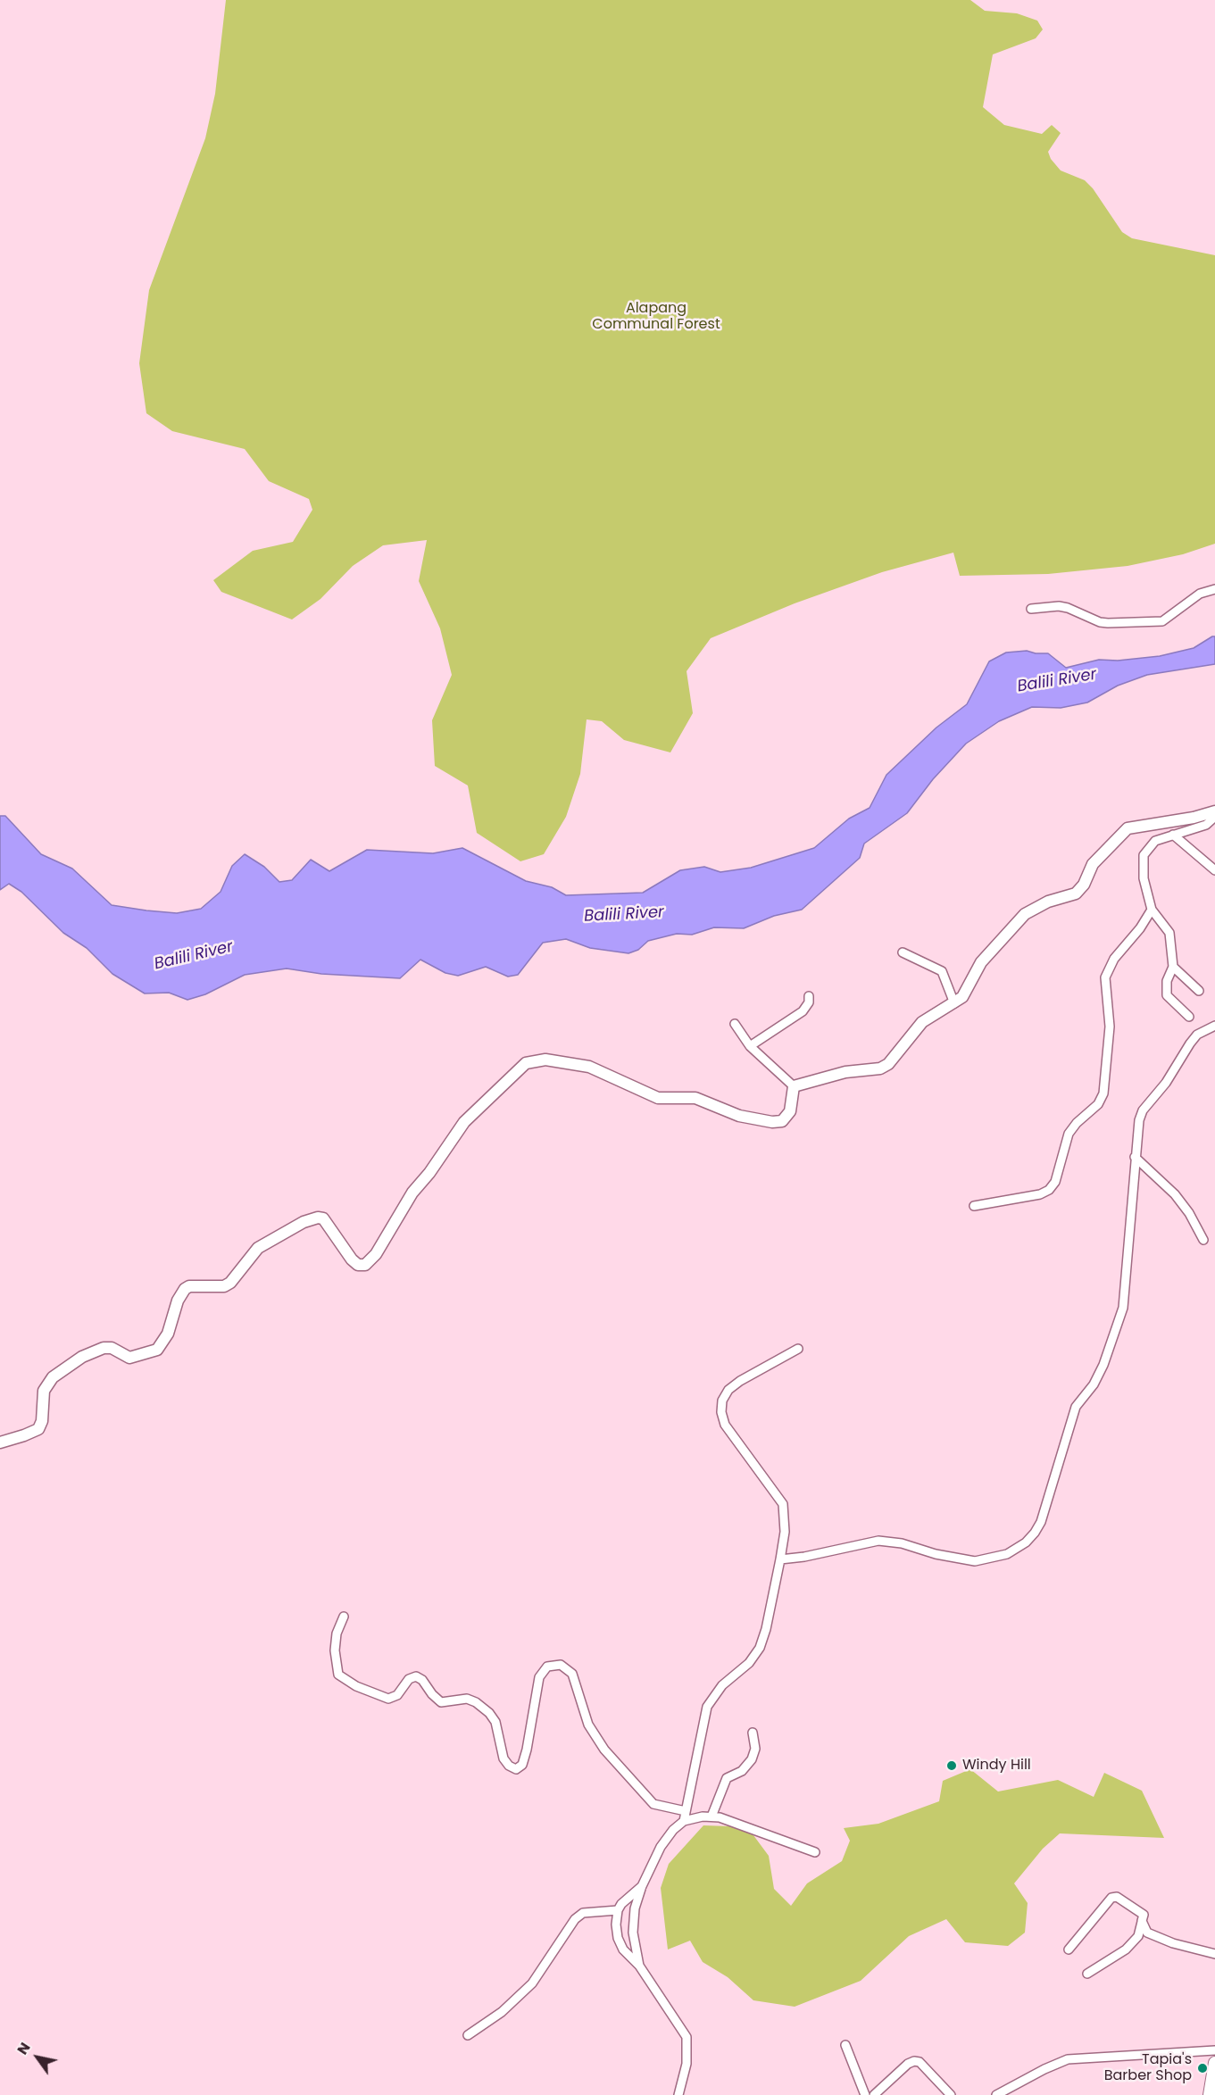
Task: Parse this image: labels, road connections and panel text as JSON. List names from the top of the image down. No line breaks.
{"water":["Balili River"],"parks":["Alapang Communal Forest"],"places":["Windy Hill","Tapia's Barber Shop"],"north":"top left"}
